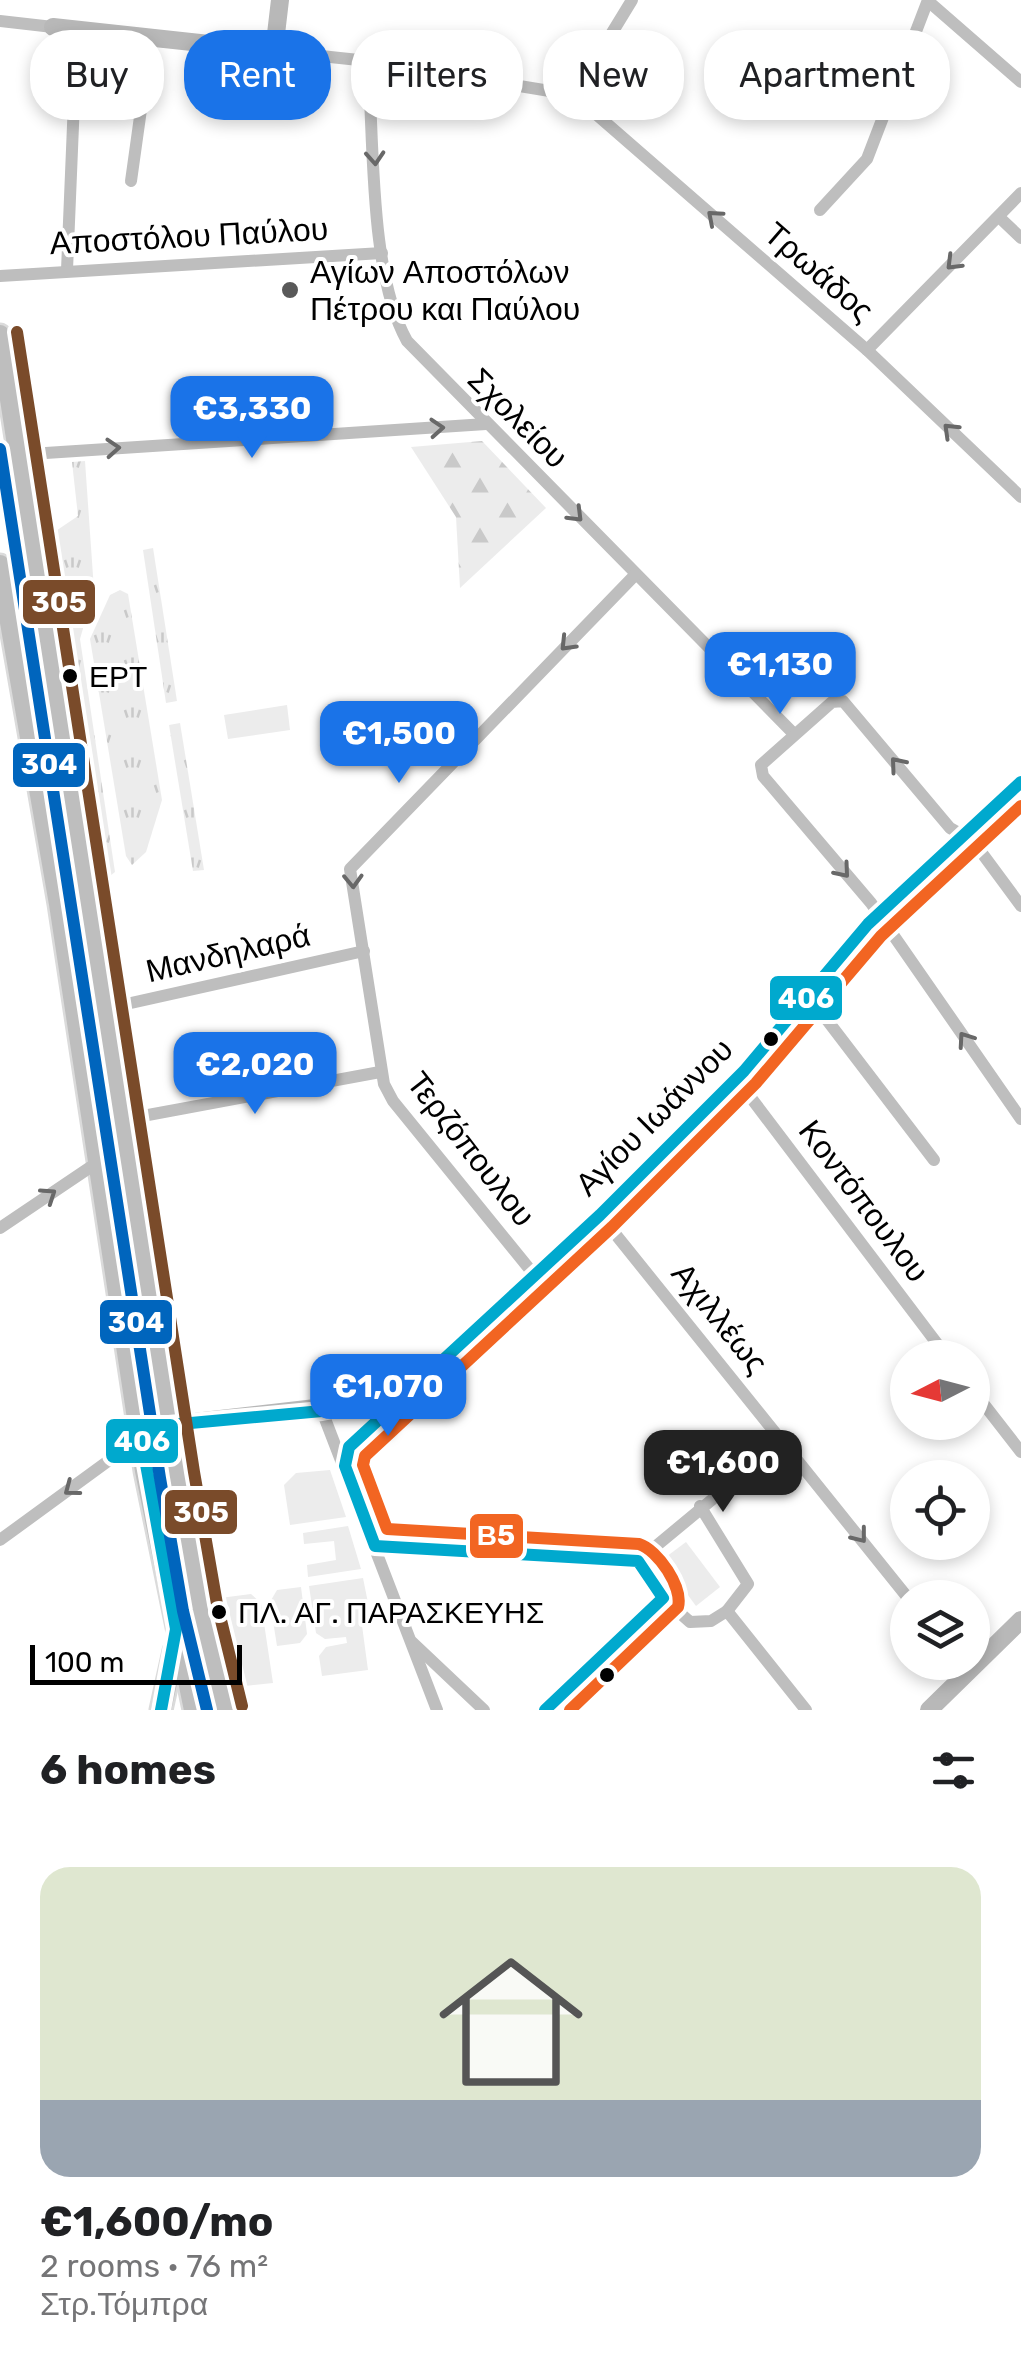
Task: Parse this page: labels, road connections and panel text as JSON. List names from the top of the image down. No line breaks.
{"streets":{"street":["Αποστόλου Παύλου","Τρωάδος","Σχολείου","Μανδηλαρά","Αγίου Ιωάννου","Τερζόπουλου","Κοντόπουλου","Αχιλλέως"]},"crossings":[["Αποστόλου Παύλου","Σχολείου"],["Αγίου Ιωάννου","Τερζόπουλου"],["Αγίου Ιωάννου","Κοντόπουλου"],["Αγίου Ιωάννου","Αχιλλέως"]],"one_way":["Τρωάδος","Σχολείου","Αχιλλέως"],"places":["Αγίων Αποστόλων Πέτρου και Παύλου","ΕΡΤ","ΠΛ. ΑΓ. ΠΑΡΑΣΚΕΥΗΣ"],"lines":["transit line 305","transit line 304","transit line 406","transit line Β5"],"scale_bar":"100 m","north":"left","page":{"chip":["Buy","Rent","Filters","New","Apartment"],"price":["€3,330","€1,130","€1,500","€2,020","€1,070","€1,600"],"scale":"100 m","heading":"6 homes","list":[{"name":"€1,600/mo","note":"2 rooms · 76 m² · Στρ.Τόμπρα"}]}}
